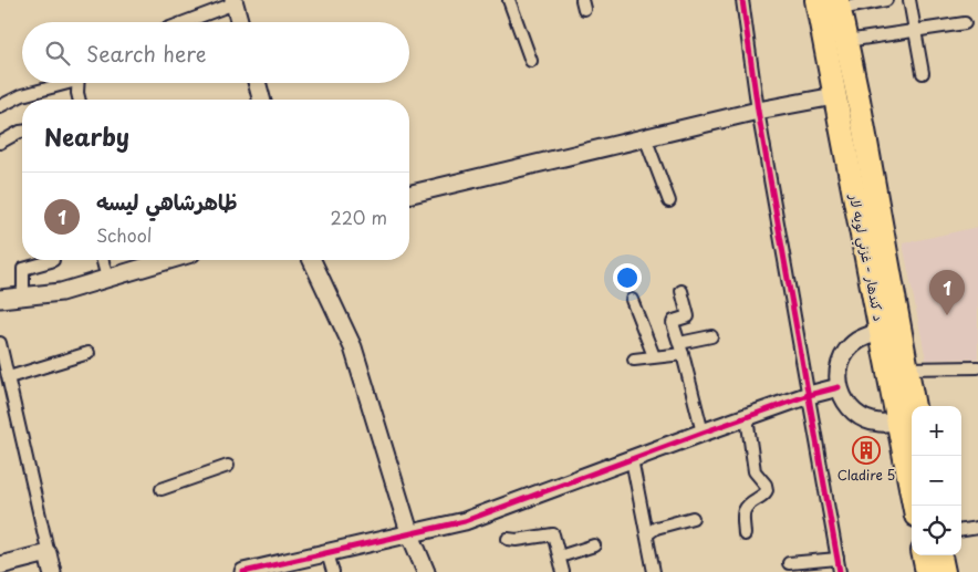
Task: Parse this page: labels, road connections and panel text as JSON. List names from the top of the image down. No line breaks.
{"streets":{"highway":["د کندهار - غزني لويه لار"]},"places":{"building":["Cladire 5"]},"page":{"search":"Search here","heading":"Nearby","list":[{"mark":"1","name":"ظاهرشاهي لیسه","note":"School","value":"220 m"}],"pins":"1","map_buttons":["+","−"]}}
